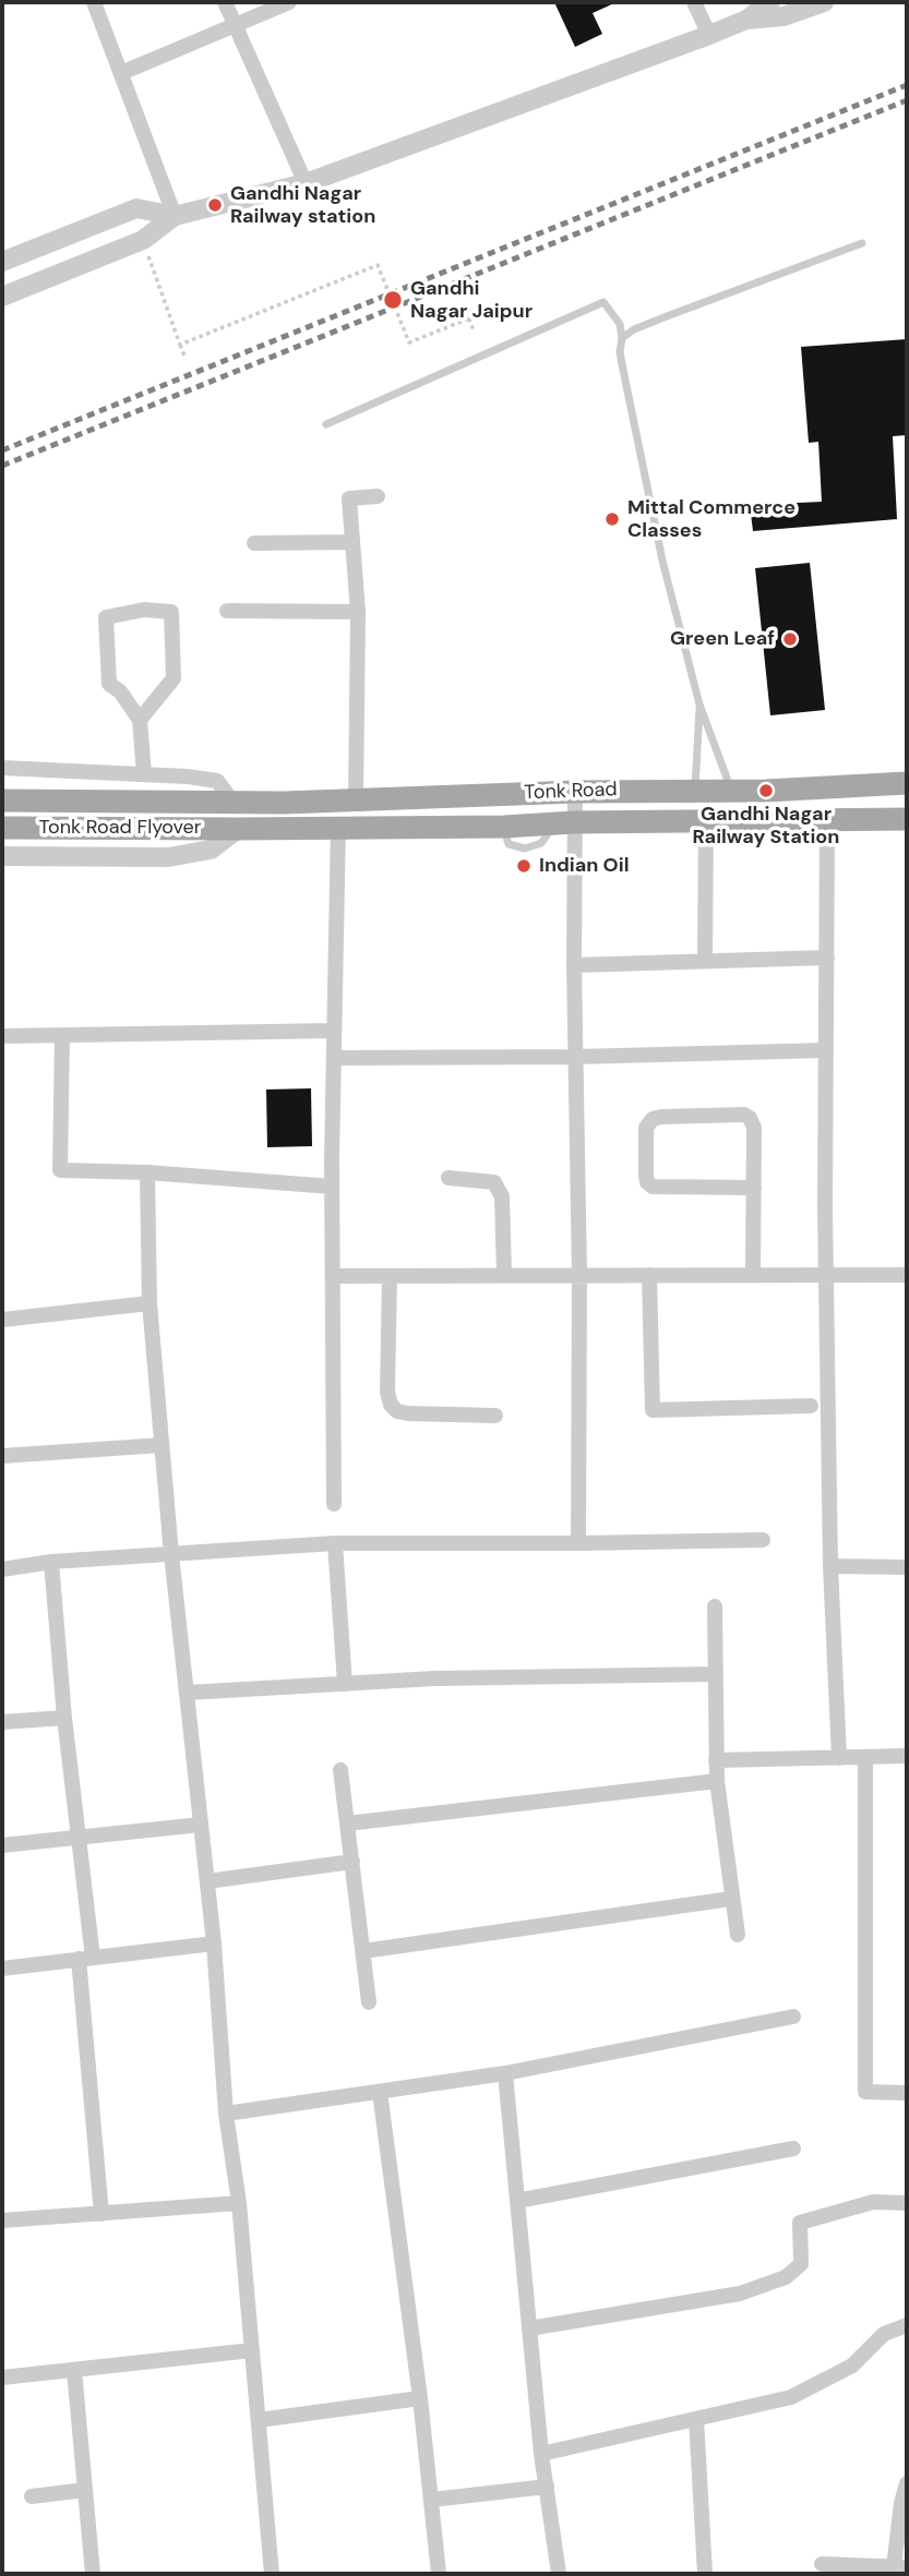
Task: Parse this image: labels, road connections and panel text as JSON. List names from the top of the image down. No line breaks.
{"streets":{"main road":["Tonk Road","Tonk Road Flyover"]},"crossings":[["Tonk Road","Tonk Road Flyover"]],"places":["Gandhi Nagar Railway station","Gandhi Nagar Jaipur","Mittal Commerce Classes","Green Leaf","Gandhi Nagar Railway Station","Indian Oil"]}
